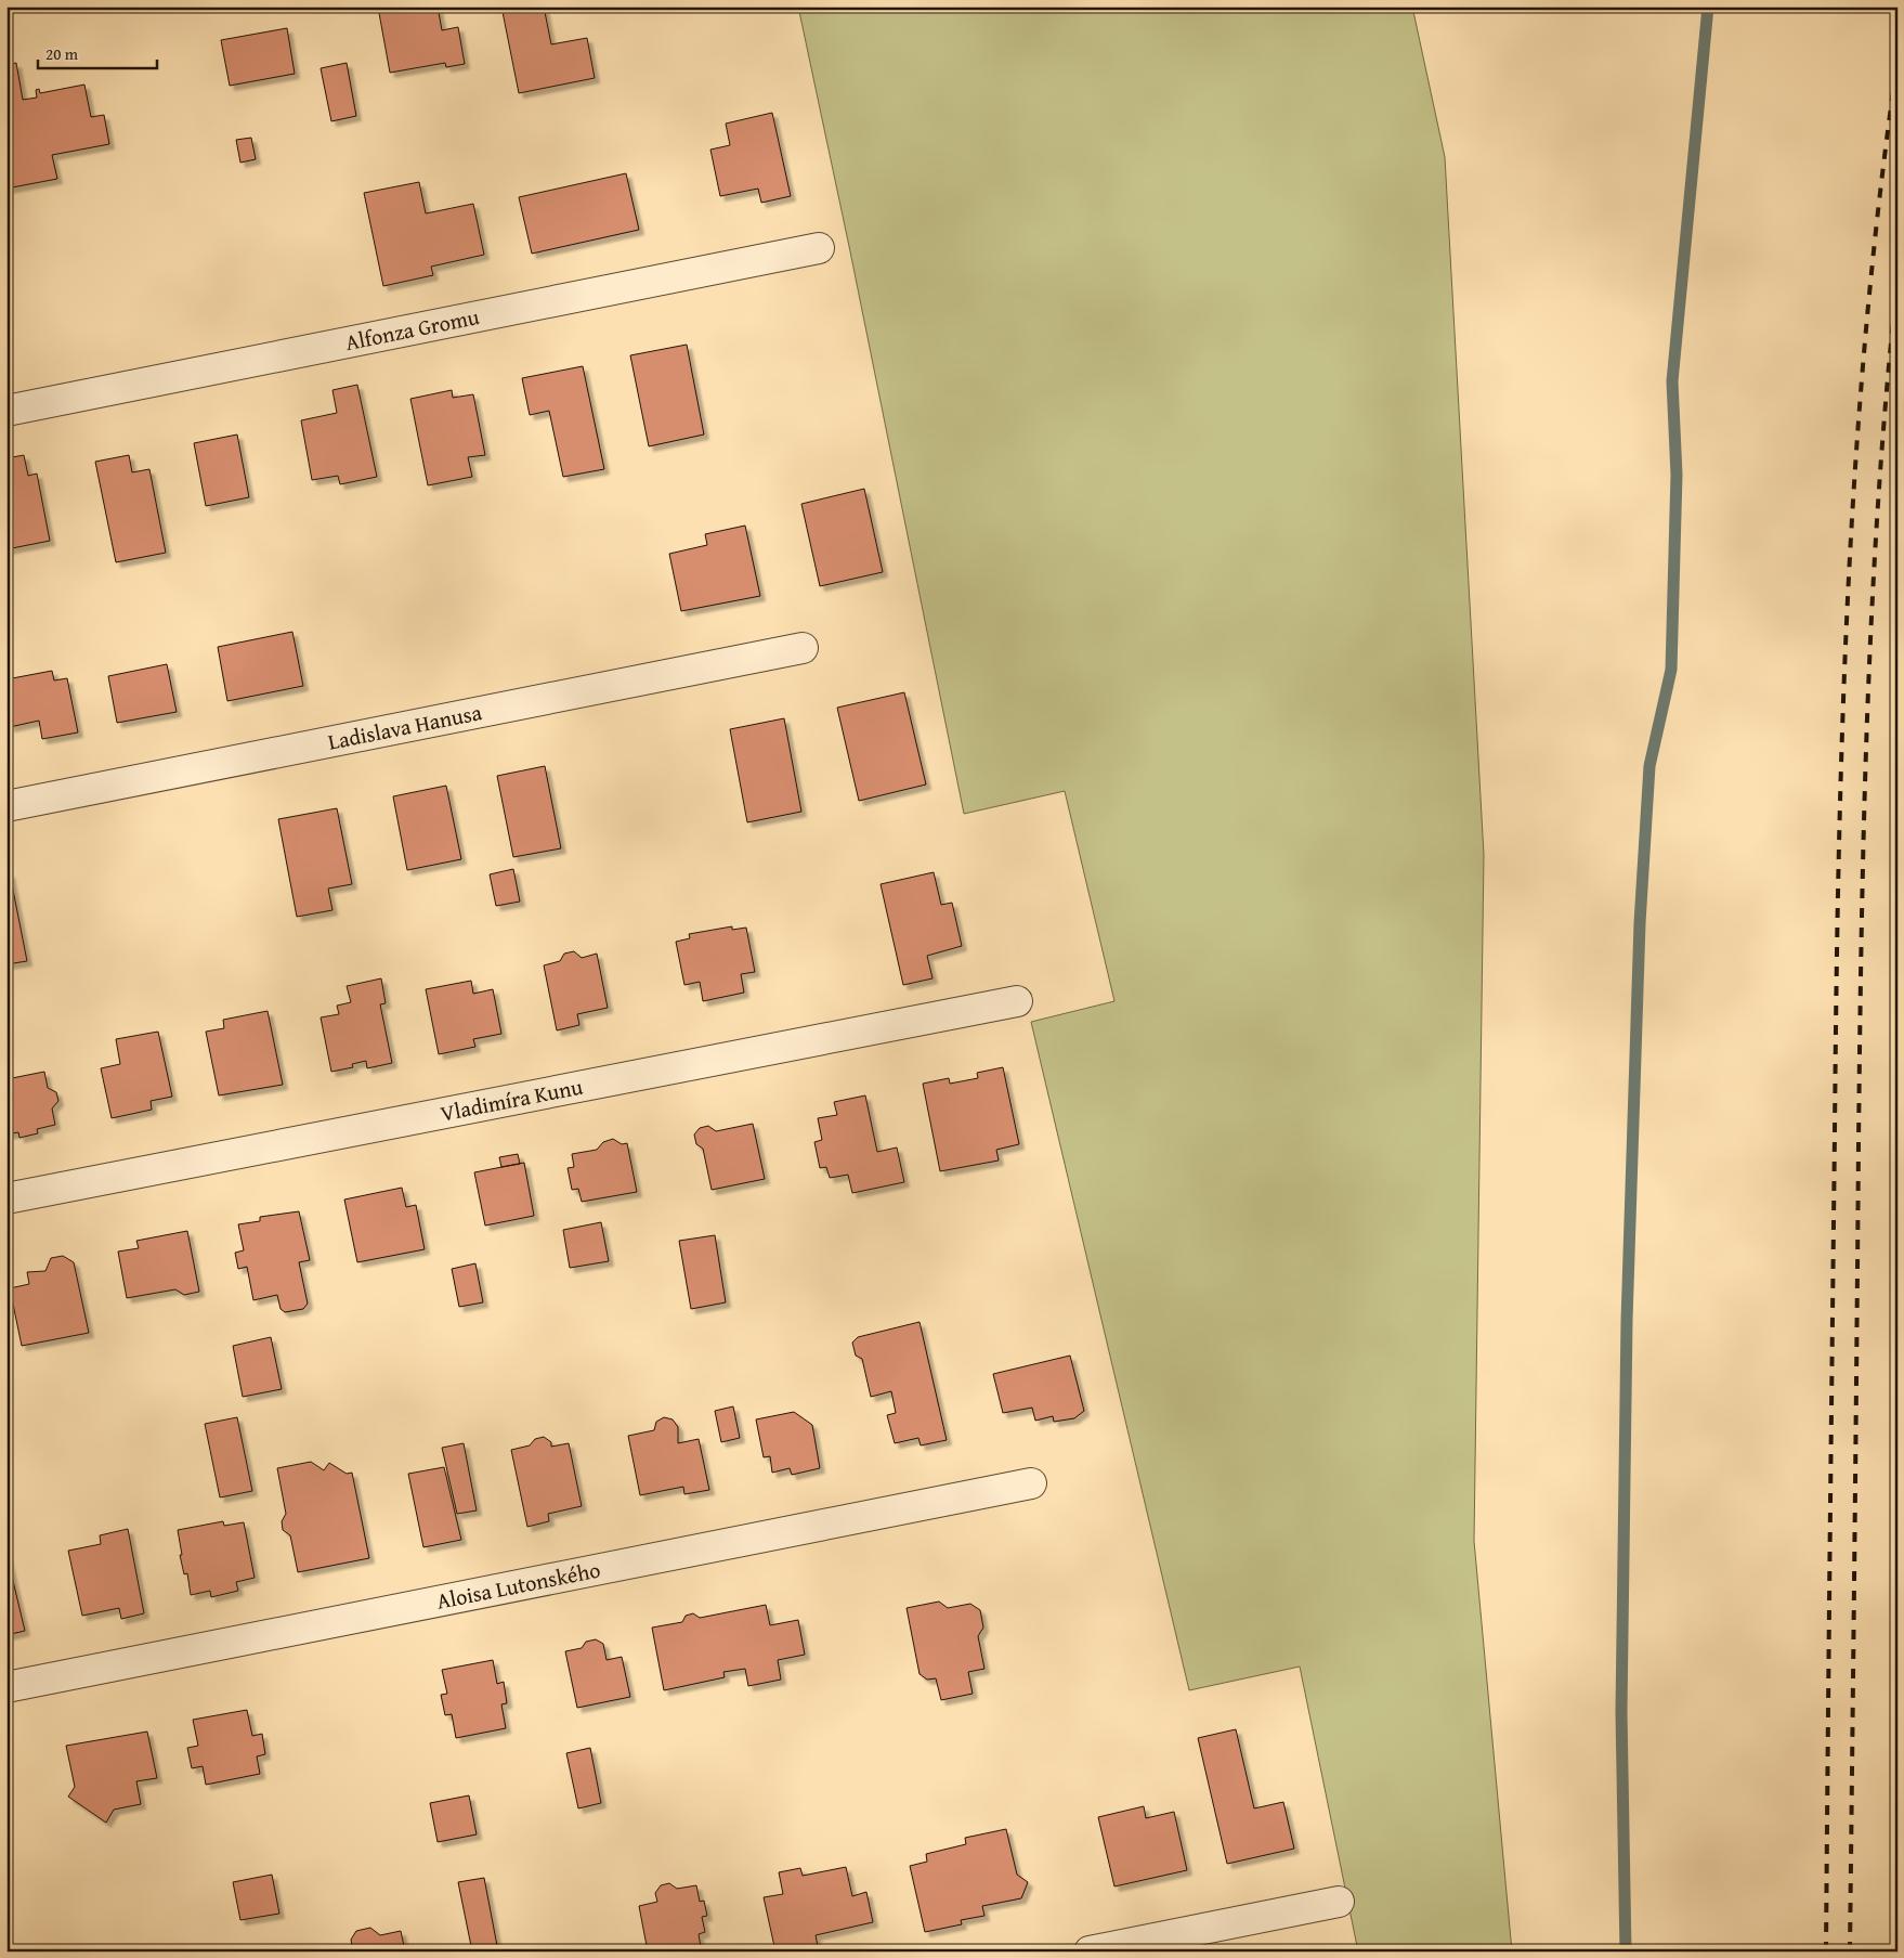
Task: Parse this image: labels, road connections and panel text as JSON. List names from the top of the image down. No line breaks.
{"streets":{"street":["Alfonza Gromu","Ladislava Hanusa","Vladimíra Kunu","Aloisa Lutonského"]},"scale_bar":"20 m"}
